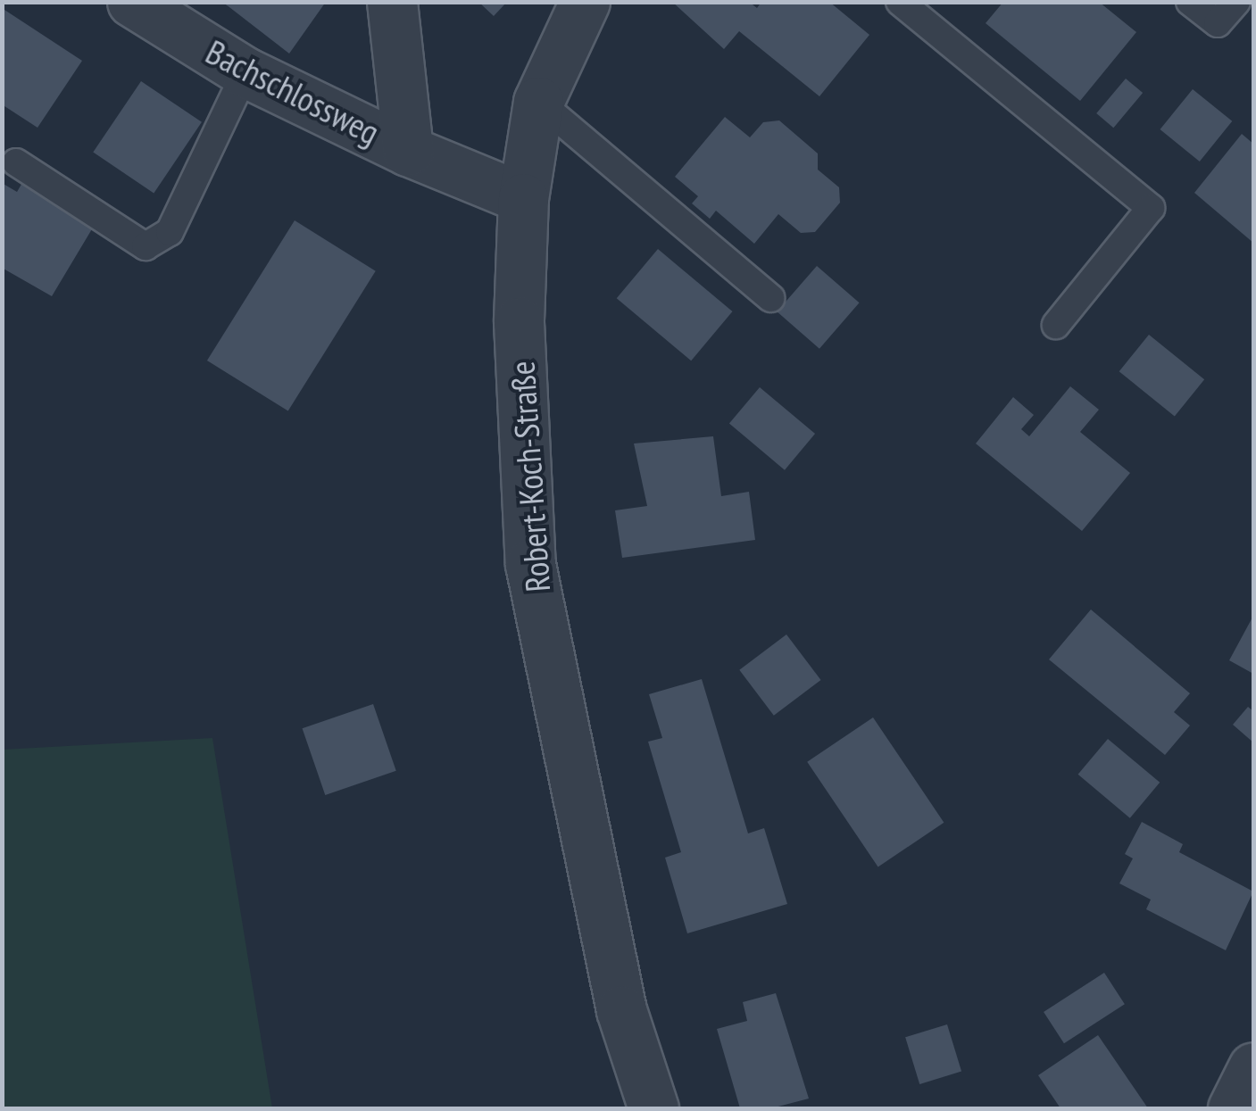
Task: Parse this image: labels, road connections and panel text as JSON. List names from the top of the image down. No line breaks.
{"streets":{"street":["Bachschlossweg","Robert-Koch-Straße"]},"crossings":[["Bachschlossweg","Robert-Koch-Straße"]]}
